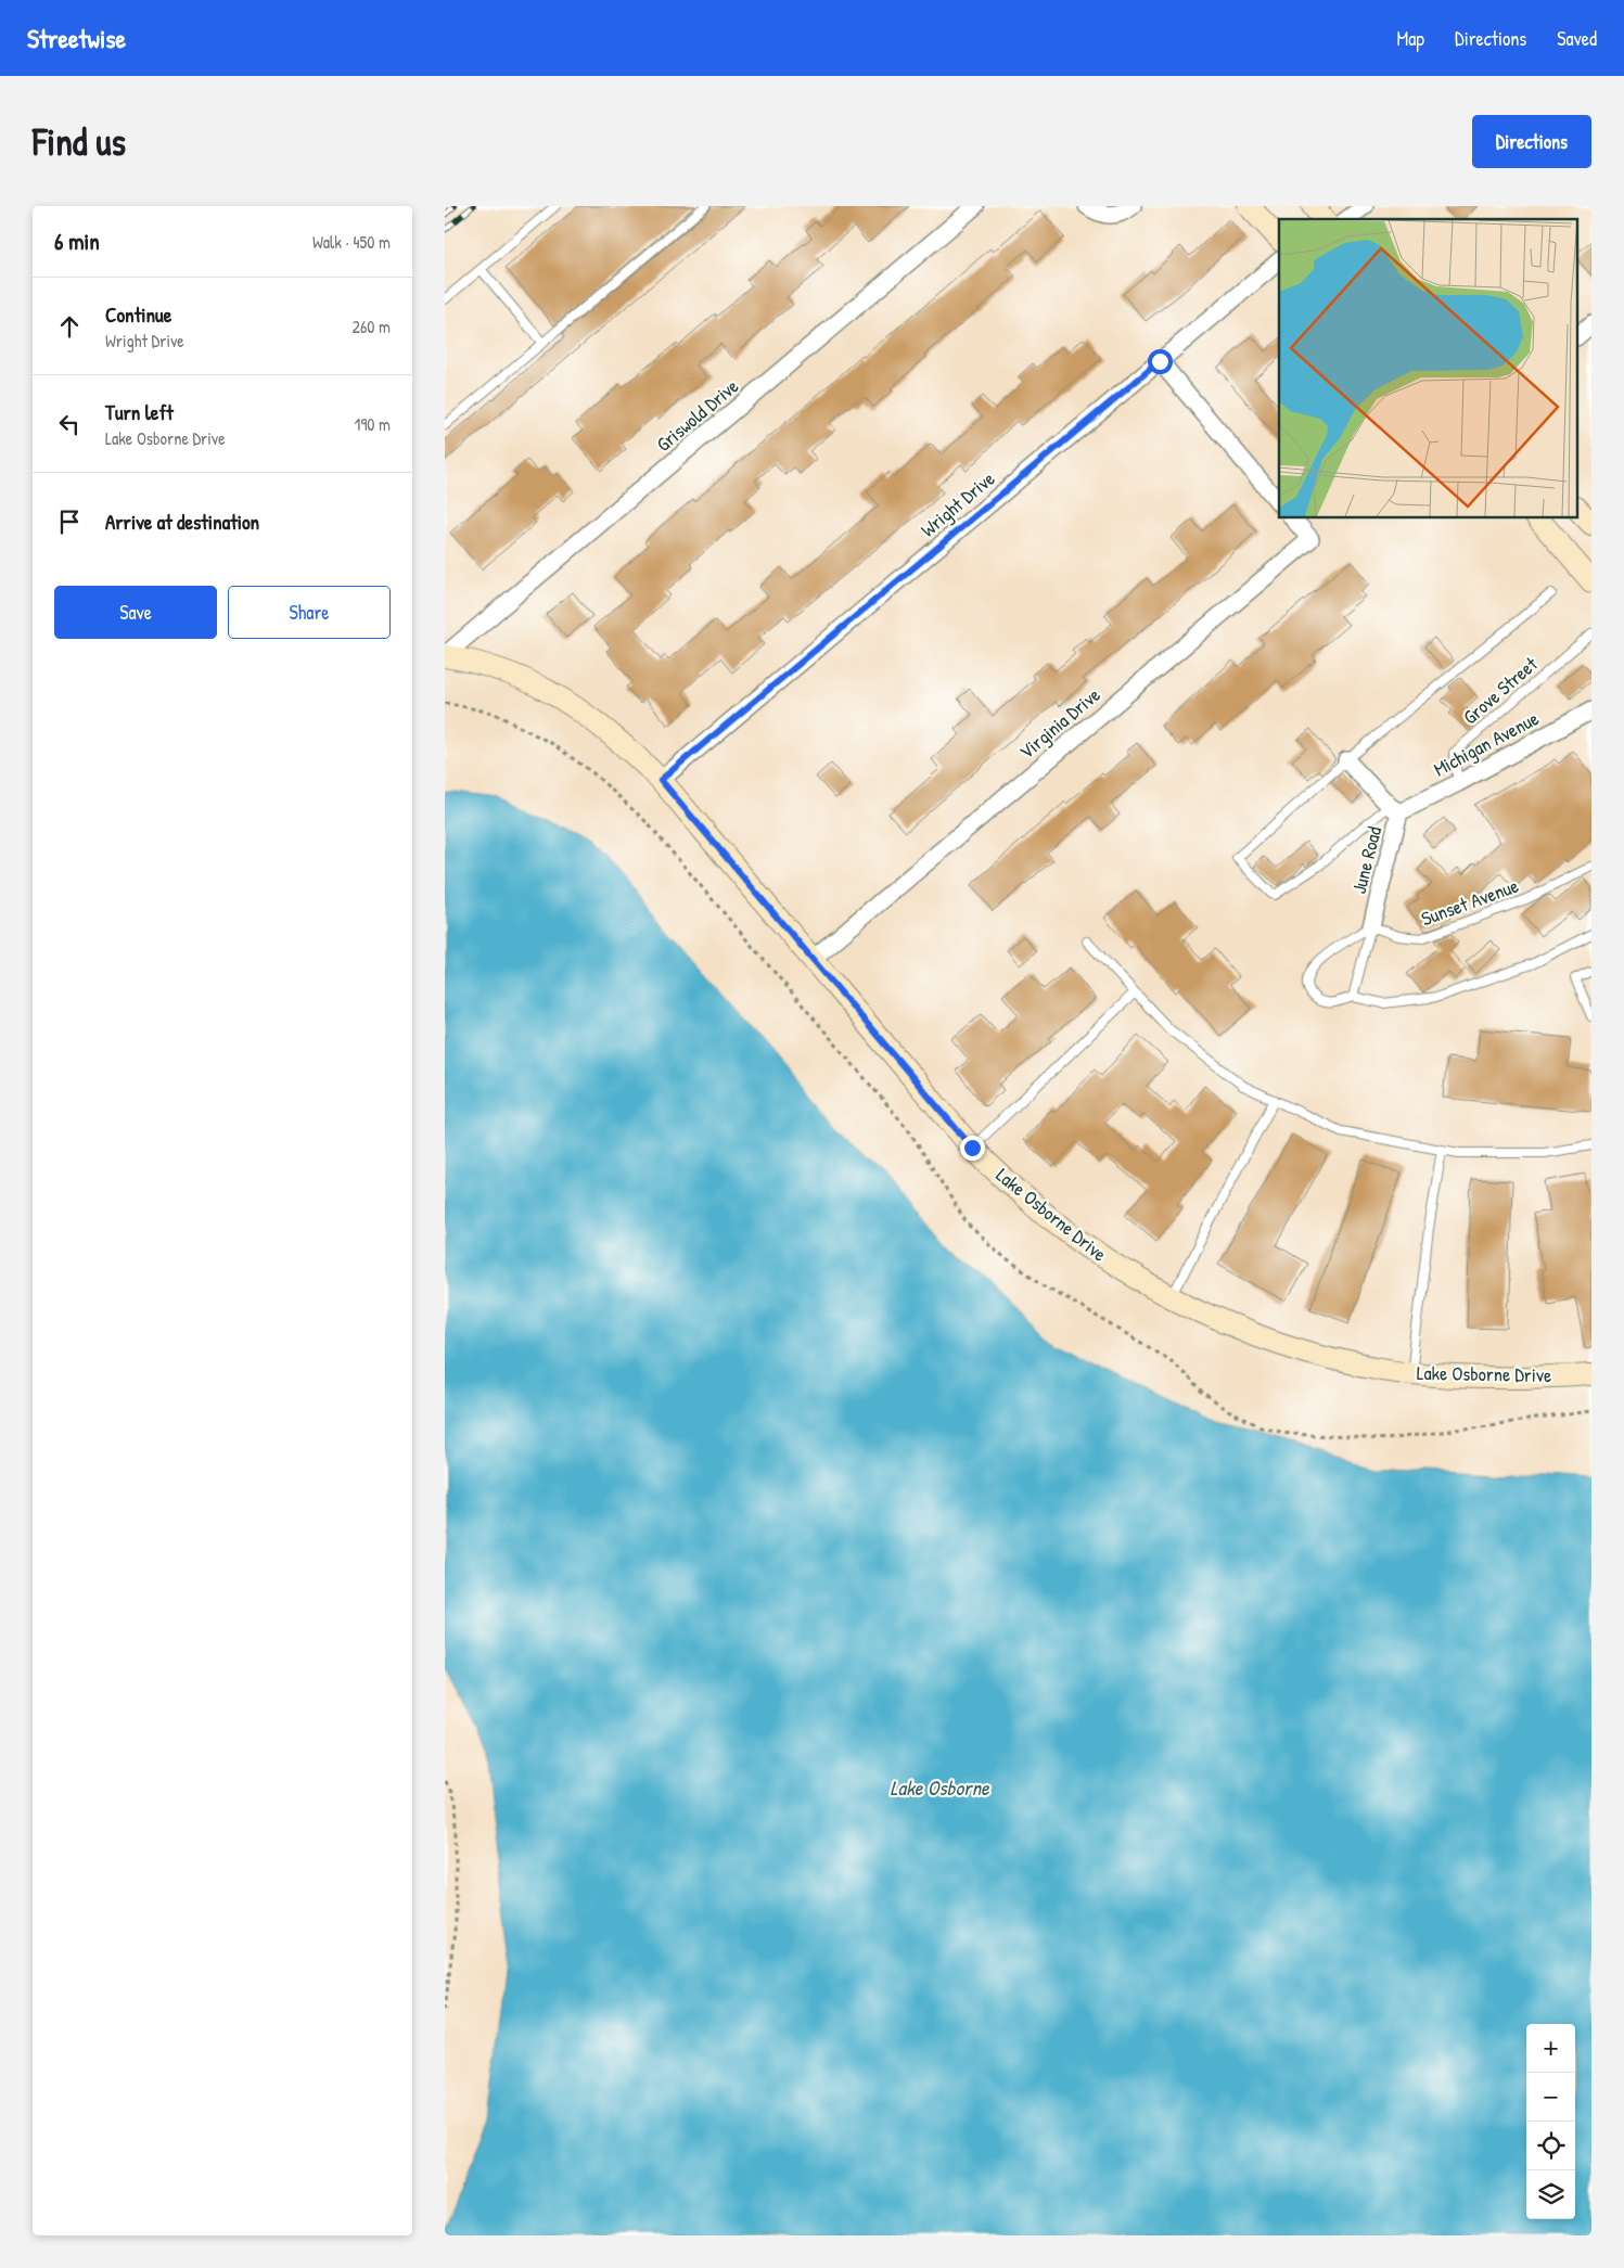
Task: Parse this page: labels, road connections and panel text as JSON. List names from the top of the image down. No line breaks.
{"streets":{"street":["Griswold Drive","Wright Drive","Virginia Drive","Michigan Avenue","June Road","Lake Osborne Drive"],"lane":["Grove Street","Sunset Avenue"]},"crossings":[["Griswold Drive","Lake Osborne Drive"],["Wright Drive","Lake Osborne Drive"],["Grove Street","Michigan Avenue"],["Virginia Drive","Lake Osborne Drive"],["Michigan Avenue","June Road"],["June Road","Sunset Avenue"]],"water":["Lake Osborne"],"page":{"header":"Streetwise","nav":["Map","Directions","Saved"],"buttons":["Directions",["Save","Share"]],"title":"Find us","heading":["6 min","Walk · 450 m"],"list":[["Continue","Wright Drive","260 m"],["Turn left","Lake Osborne Drive","190 m"],"Arrive at destination"],"map_buttons":["+","−"]}}
